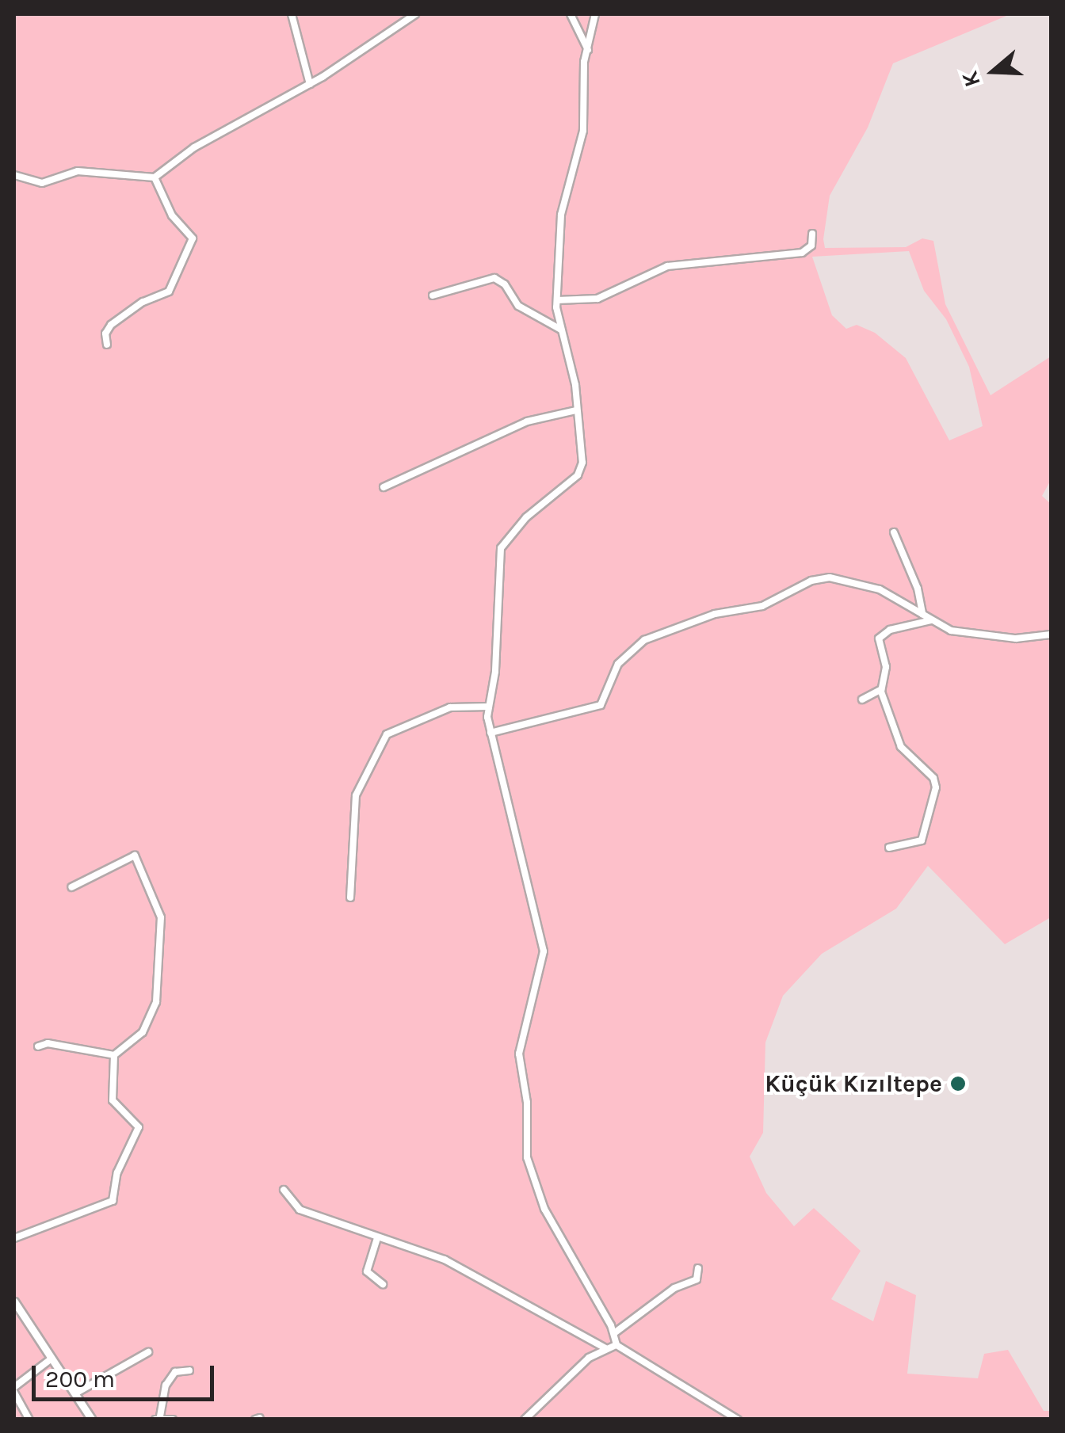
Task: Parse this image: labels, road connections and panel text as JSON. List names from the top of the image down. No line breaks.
{"places":["Küçük Kızıltepe"],"scale_bar":"200 m","north":"left"}
